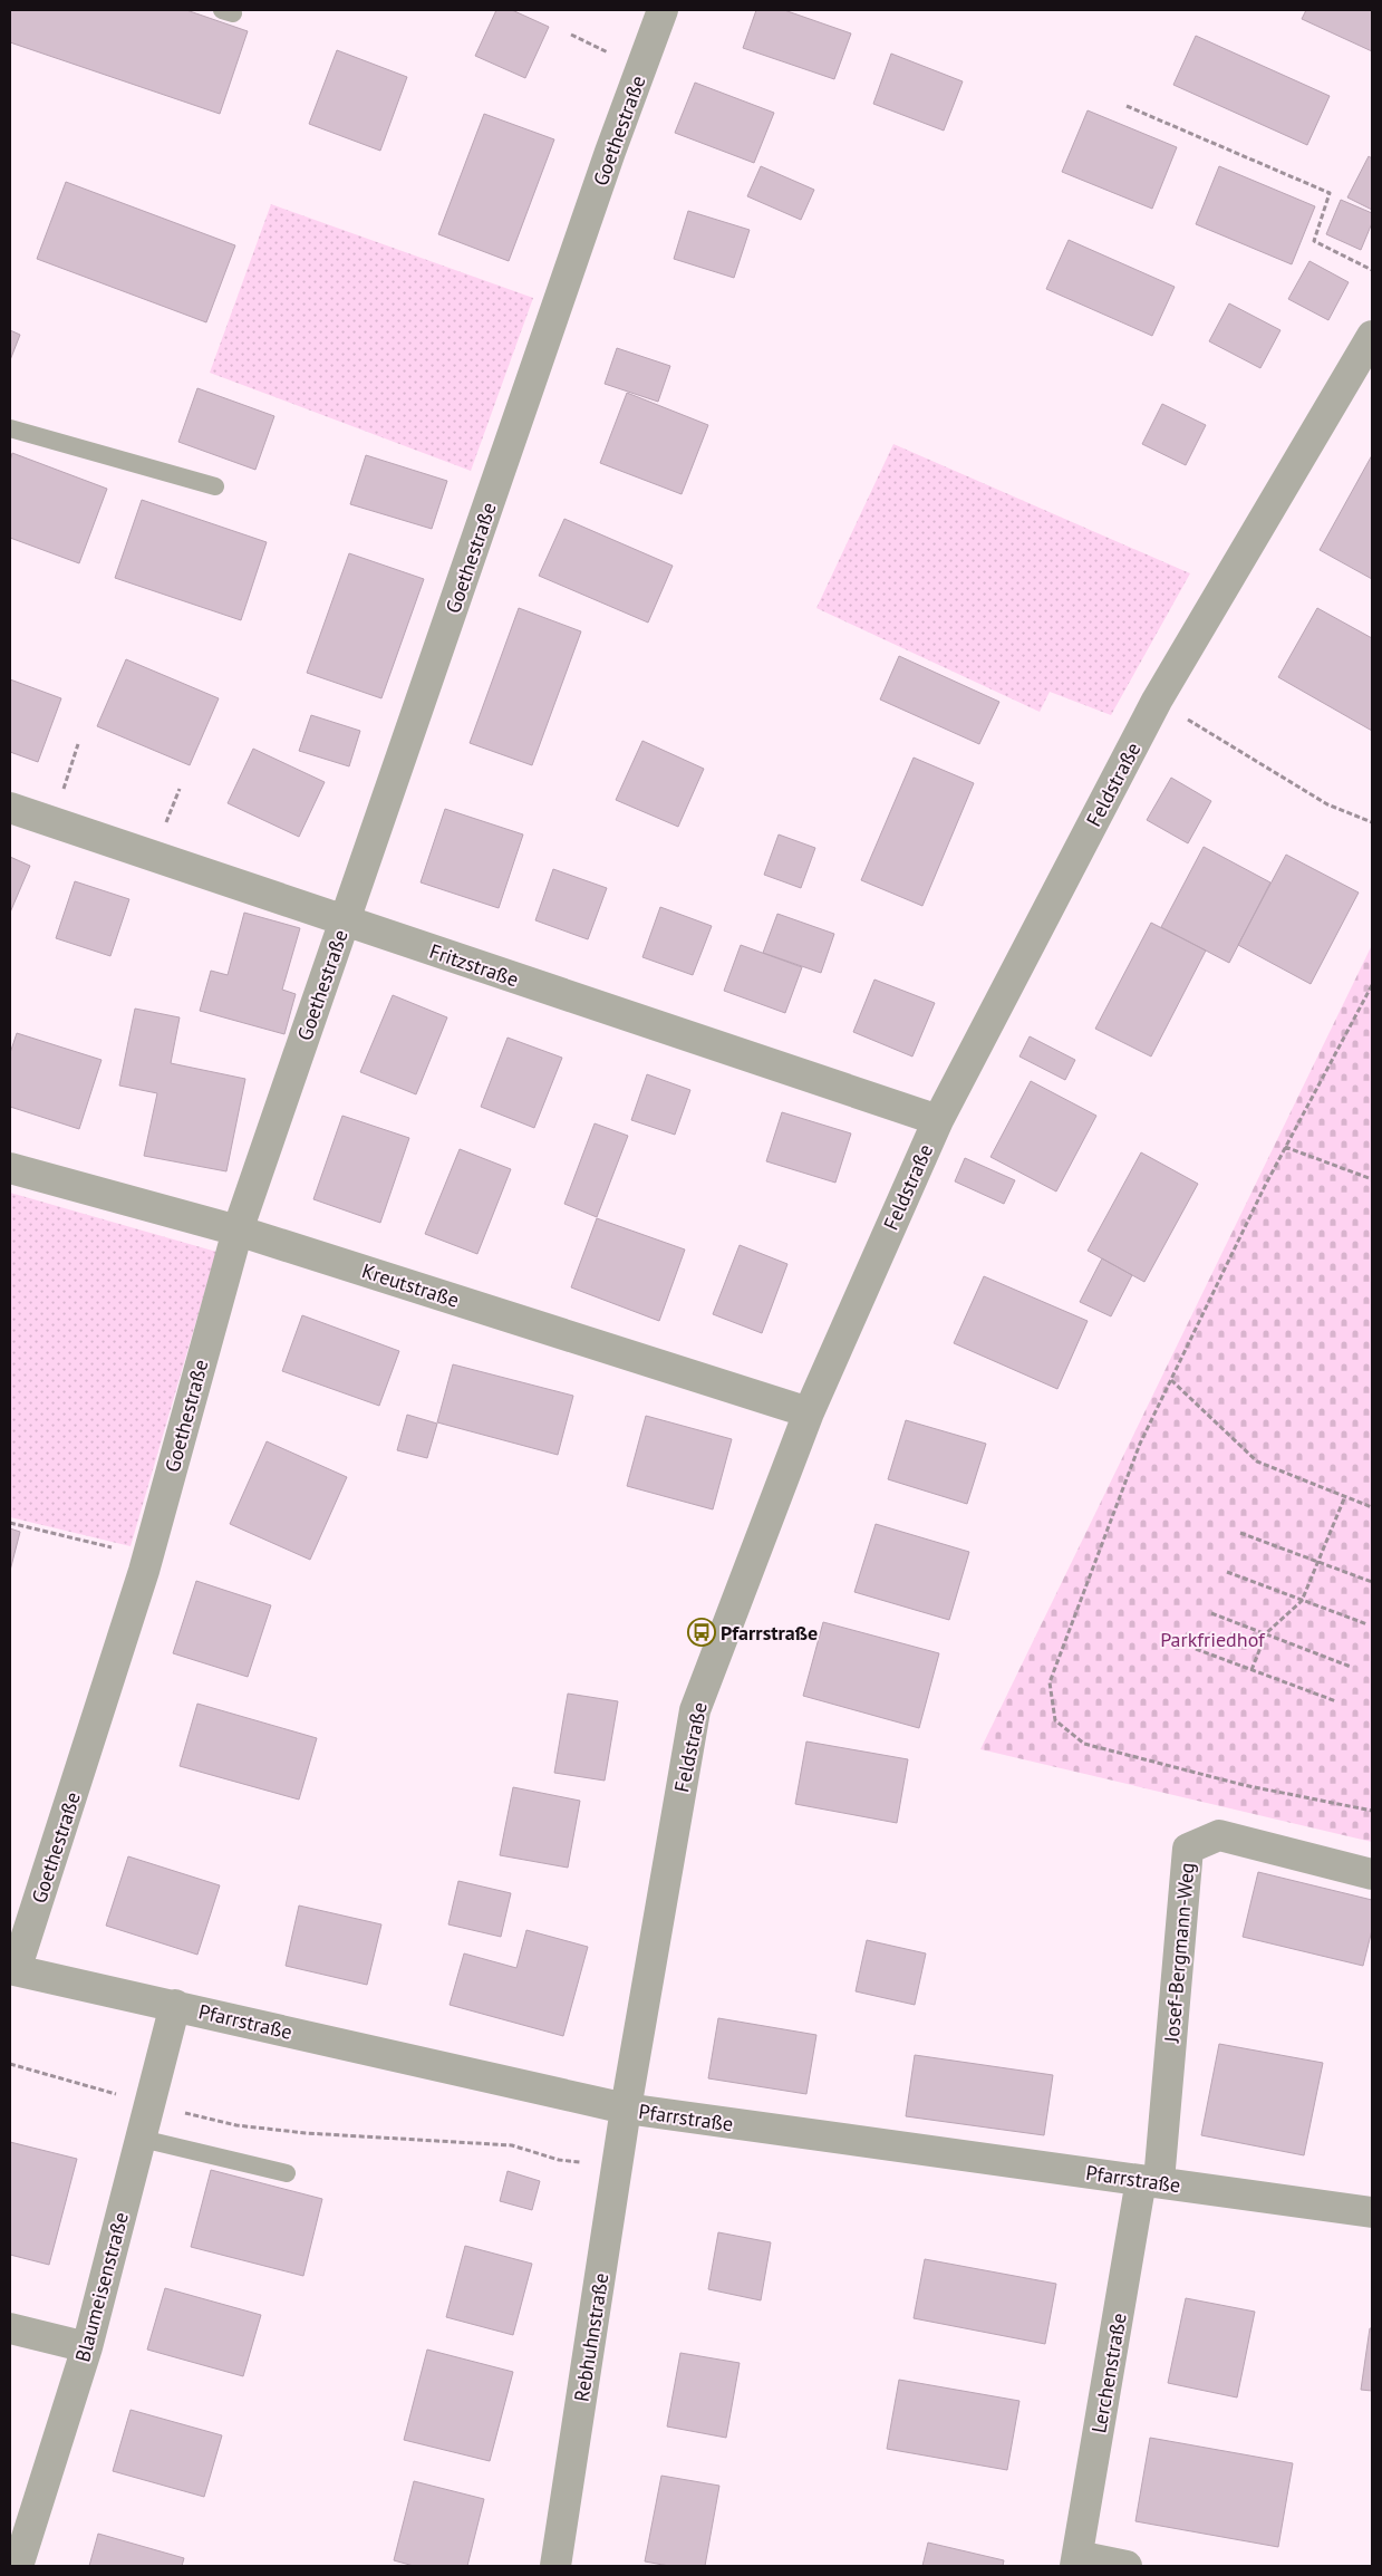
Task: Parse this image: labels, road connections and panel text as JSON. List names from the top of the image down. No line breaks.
{"streets":{"street":["Goethestraße","Feldstraße","Fritzstraße","Kreutstraße","Josef-Bergmann-Weg","Pfarrstraße","Blaumeisenstraße","Rebhuhnstraße","Lerchenstraße"]},"crossings":[["Goethestraße","Fritzstraße"],["Goethestraße","Kreutstraße"],["Goethestraße","Pfarrstraße"],["Feldstraße","Fritzstraße"],["Feldstraße","Kreutstraße"],["Feldstraße","Pfarrstraße"],["Feldstraße","Rebhuhnstraße"],["Josef-Bergmann-Weg","Pfarrstraße"],["Josef-Bergmann-Weg","Lerchenstraße"],["Pfarrstraße","Blaumeisenstraße"],["Pfarrstraße","Rebhuhnstraße"],["Pfarrstraße","Lerchenstraße"]],"parks":["Parkfriedhof"],"places":{"bus stop":["Pfarrstraße"]}}
